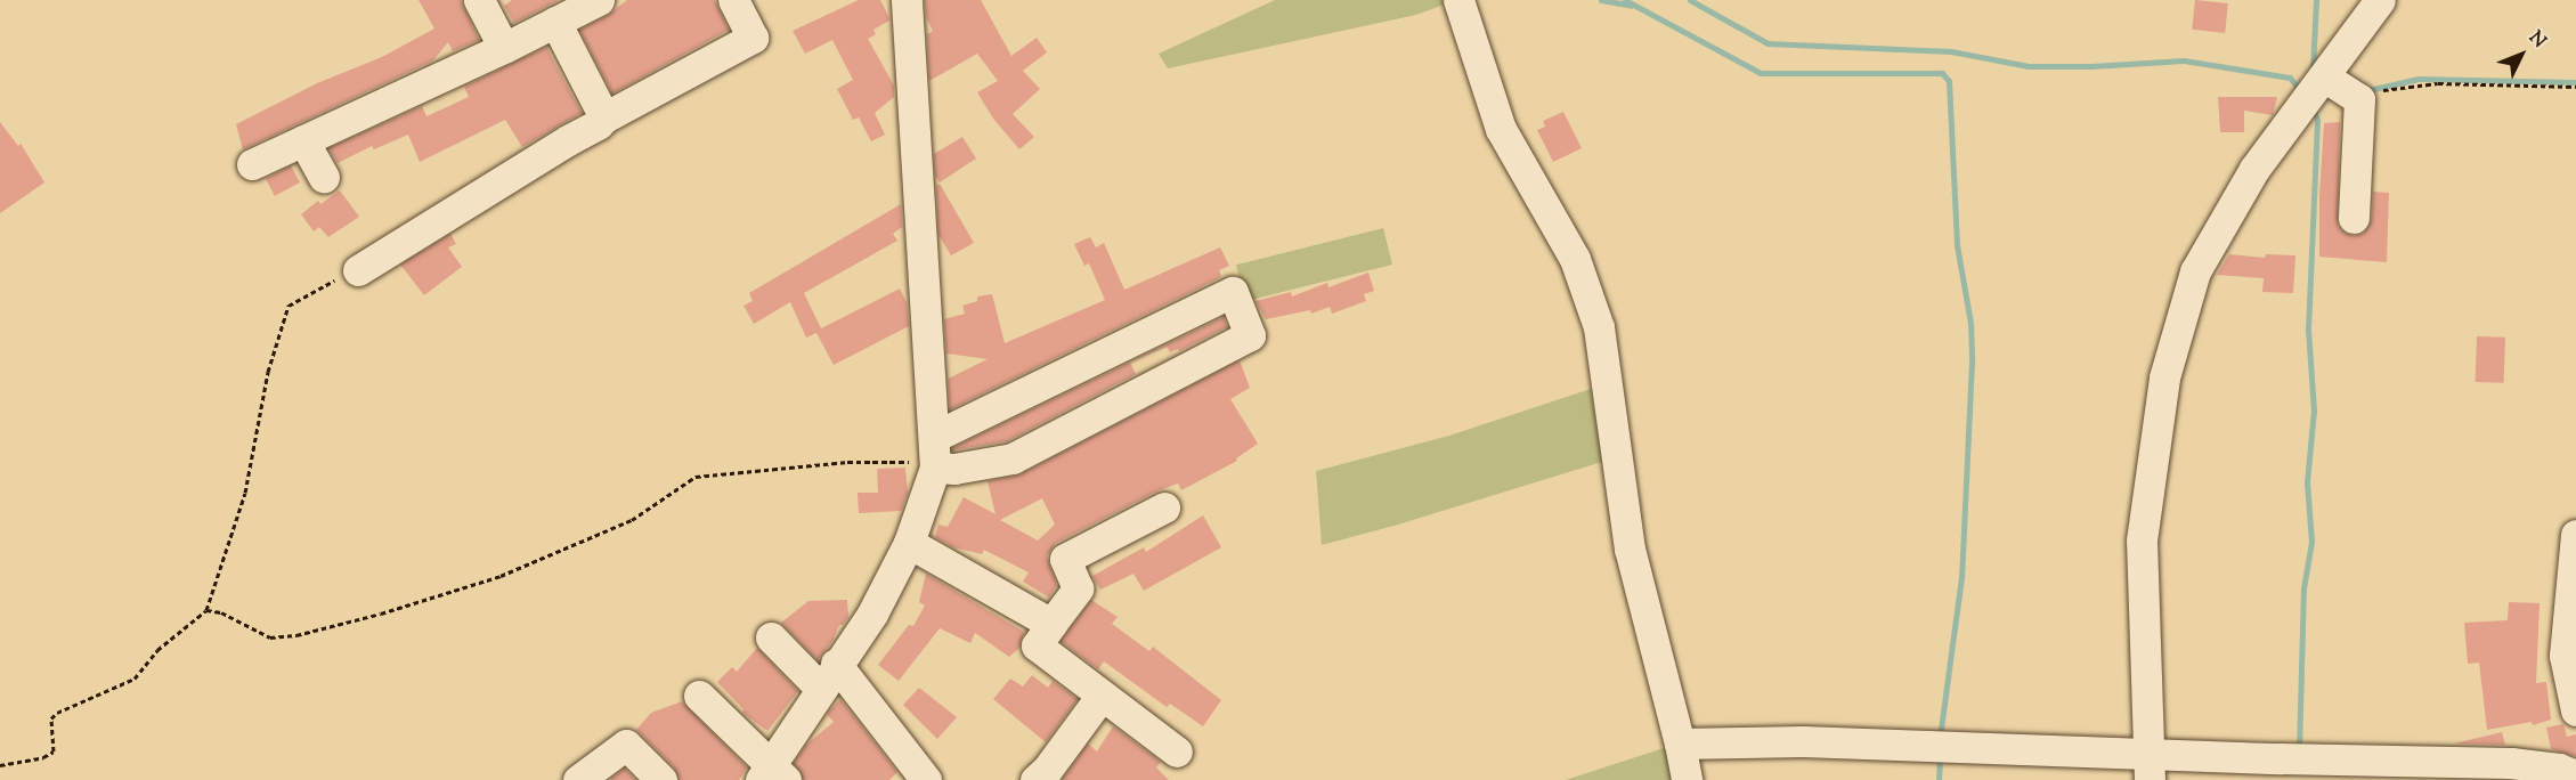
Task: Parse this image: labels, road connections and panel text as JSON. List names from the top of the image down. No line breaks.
{"north":"top right"}
